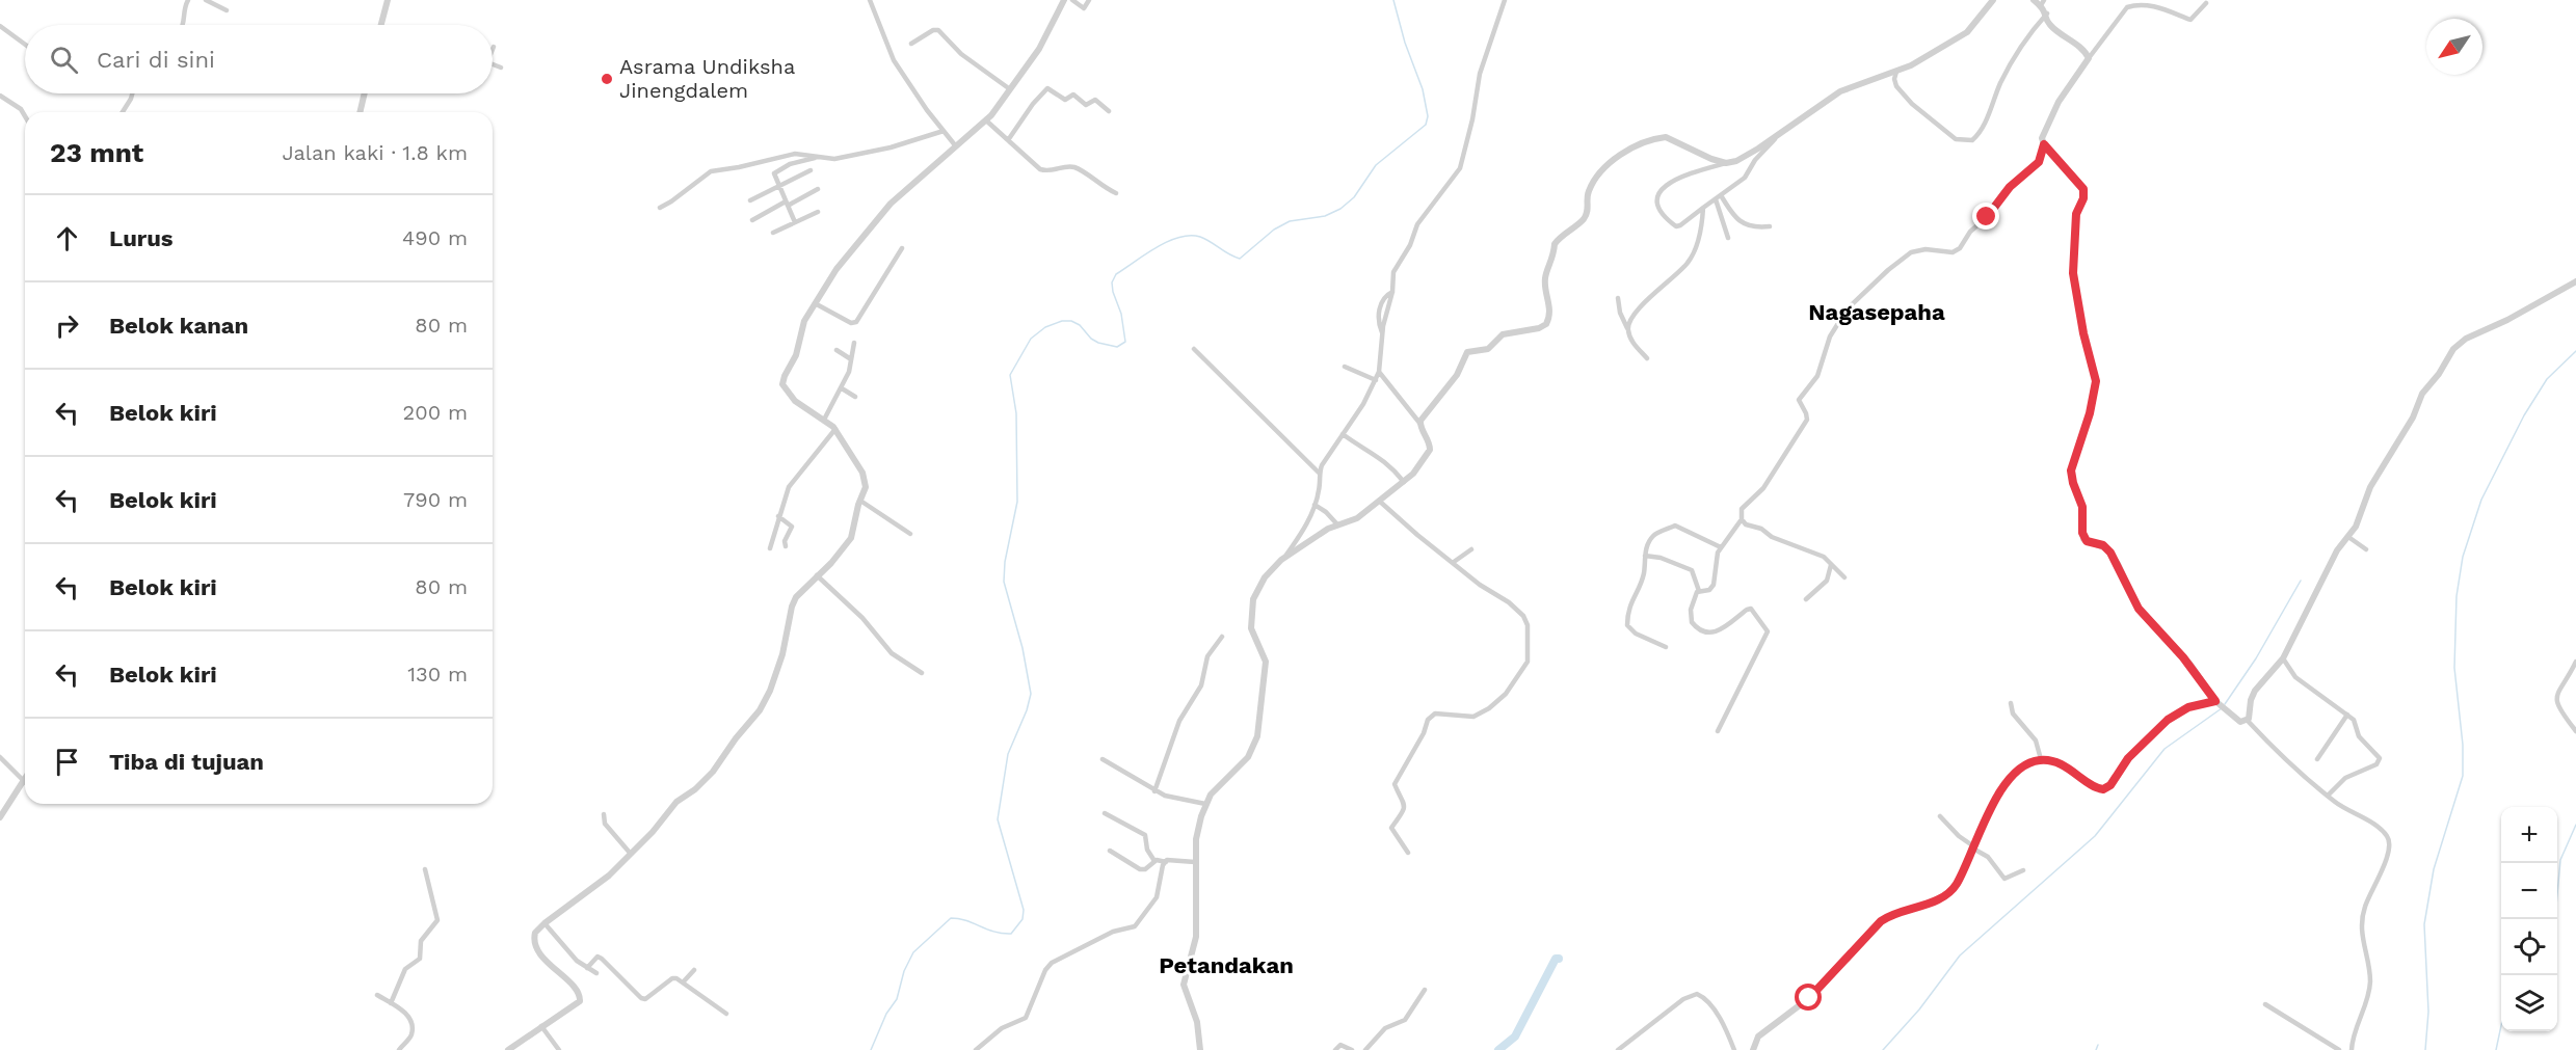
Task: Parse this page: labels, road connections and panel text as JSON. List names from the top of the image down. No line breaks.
{"districts":["Nagasepaha","Petandakan"],"places":["Asrama Undiksha Jinengdalem"],"north":"bottom left","page":{"search":"Cari di sini","heading":["23 mnt","Jalan kaki · 1.8 km"],"list":[["Lurus","490 m"],["Belok kanan","80 m"],["Belok kiri","200 m"],["Belok kiri","790 m"],["Belok kiri","80 m"],["Belok kiri","130 m"],"Tiba di tujuan"],"map_buttons":["+","−"]}}
